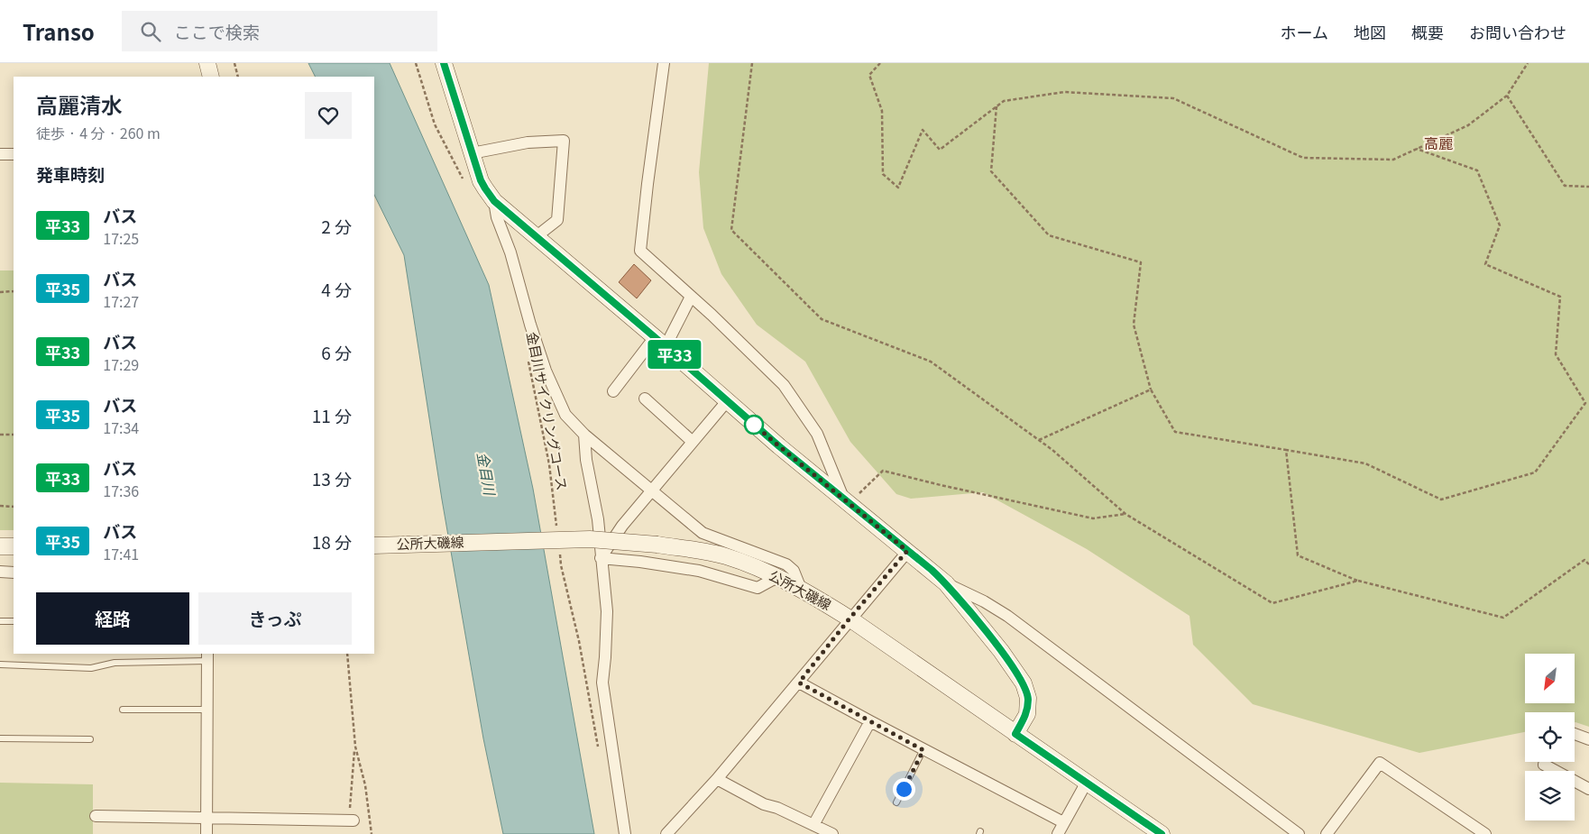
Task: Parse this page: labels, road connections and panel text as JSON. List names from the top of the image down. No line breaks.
{"streets":{"street":["公所大磯線"],"path":["金目川サイクリングコース"]},"districts":["高麗"],"water":["金目川"],"lines":["bus line 平33"],"north":"bottom left","page":{"header":"Transo","search":"ここで検索","nav":["ホーム","地図","概要","お問い合わせ"],"on_map":"平33","heading":[["高麗清水","徒歩 · 4 分 · 260 m"],"発車時刻"],"list":[{"mark":"平33","name":"バス","note":"17:25","value":"2 分"},{"mark":"平35","name":"バス","note":"17:27","value":"4 分"},{"mark":"平33","name":"バス","note":"17:29","value":"6 分"},{"mark":"平35","name":"バス","note":"17:34","value":"11 分"},{"mark":"平33","name":"バス","note":"17:36","value":"13 分"},{"mark":"平35","name":"バス","note":"17:41","value":"18 分"}],"buttons":["経路","きっぷ"]}}
